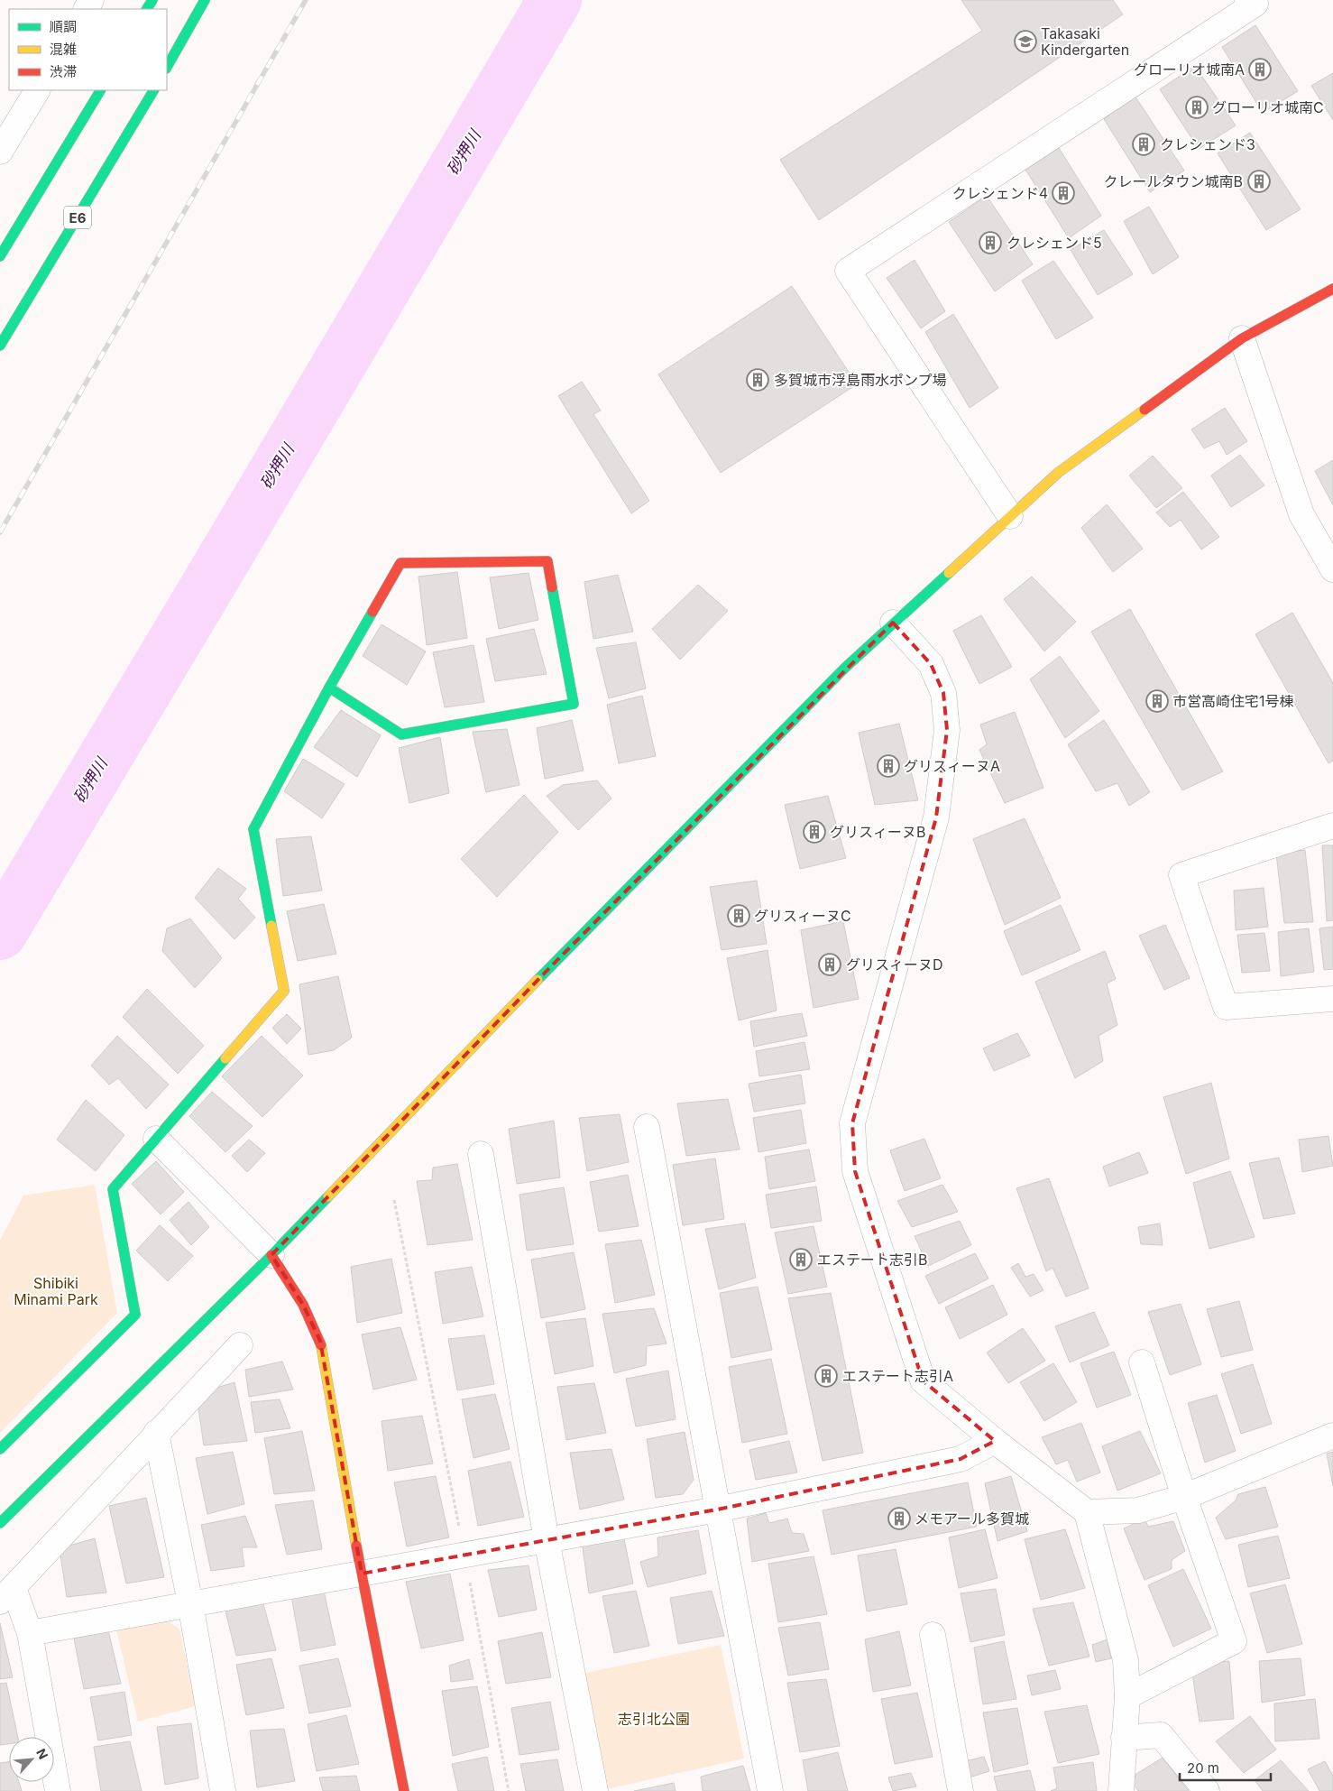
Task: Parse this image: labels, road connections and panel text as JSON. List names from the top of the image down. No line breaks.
{"streets":{"main road":["E6"]},"water":["砂押川"],"parks":["Shibiki Minami Park","志引北公園"],"places":{"school or university":["Takasaki Kindergarten"],"building":["グローリオ城南A","グローリオ城南C","クレシェンド3","クレールタウン城南B","クレシェンド4","クレシェンド5","多賀城市浮島雨水ポンプ場","市営高崎住宅1号棟","グリスィーヌA","グリスィーヌB","グリスィーヌC","グリスィーヌD","エステート志引B","エステート志引A","メモアール多賀城"]},"legend":["順調","混雑","渋滞"],"scale_bar":"20 m","north":"top right"}
